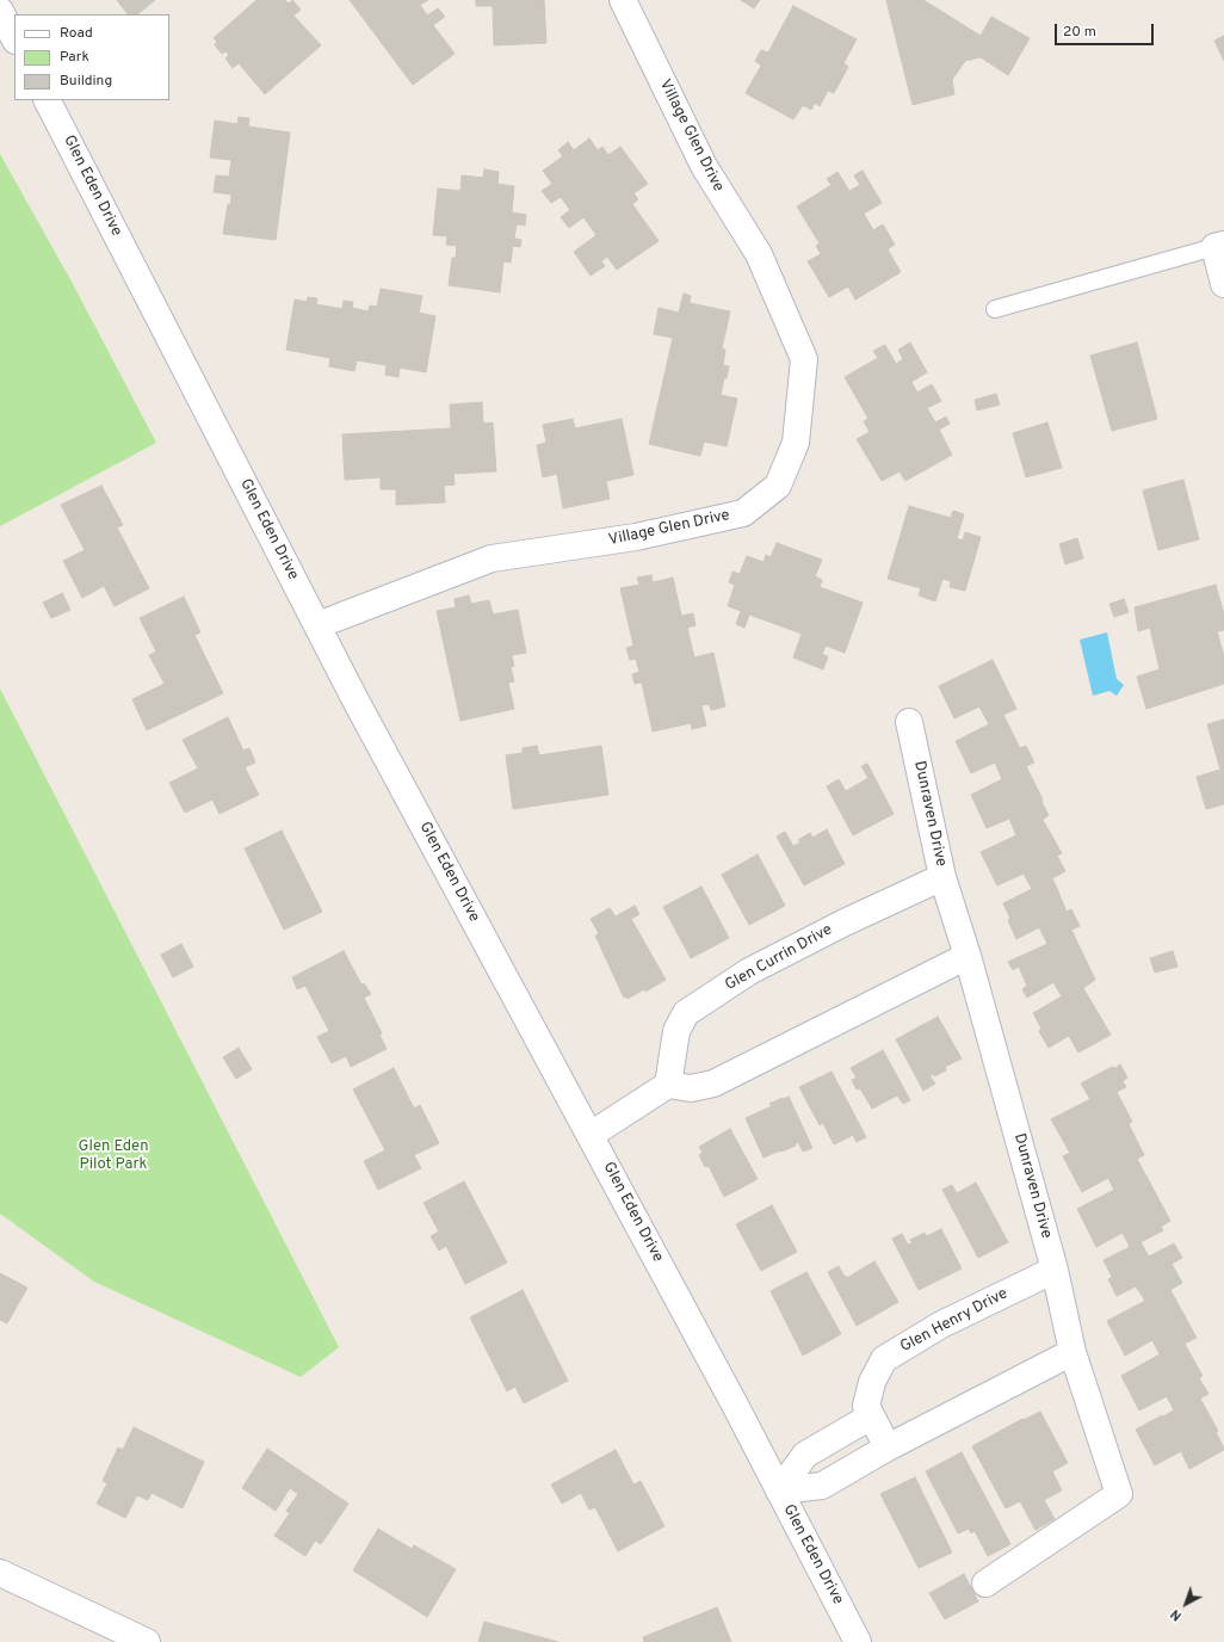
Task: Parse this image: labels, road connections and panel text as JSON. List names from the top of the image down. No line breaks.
{"streets":{"street":["Village Glen Drive","Glen Eden Drive","Dunraven Drive","Glen Currin Drive","Glen Henry Drive"]},"crossings":[["Village Glen Drive","Glen Eden Drive"],["Dunraven Drive","Glen Currin Drive"],["Dunraven Drive","Glen Henry Drive"]],"parks":["Glen Eden Pilot Park"],"legend":["Road","Park","Building"],"scale_bar":"20 m","north":"bottom left"}
